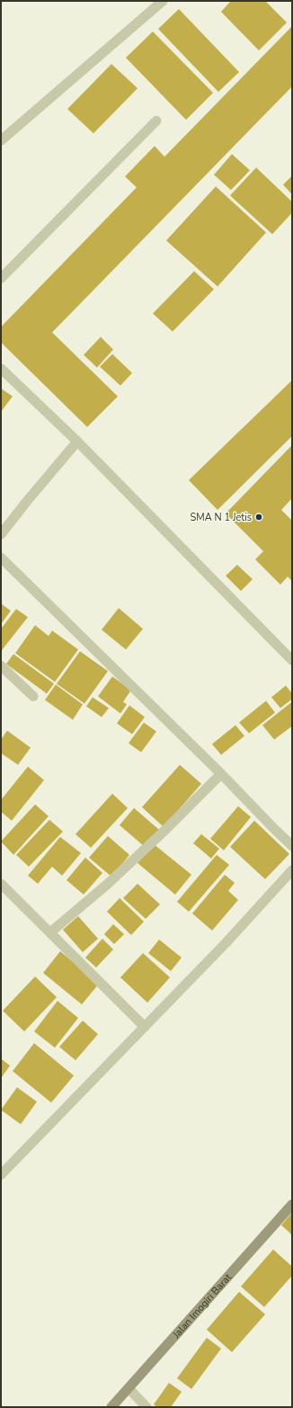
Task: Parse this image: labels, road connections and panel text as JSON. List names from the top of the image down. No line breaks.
{"streets":{"main road":["Jalan Imogiri Barat"]},"places":["SMA N 1 Jetis"]}
